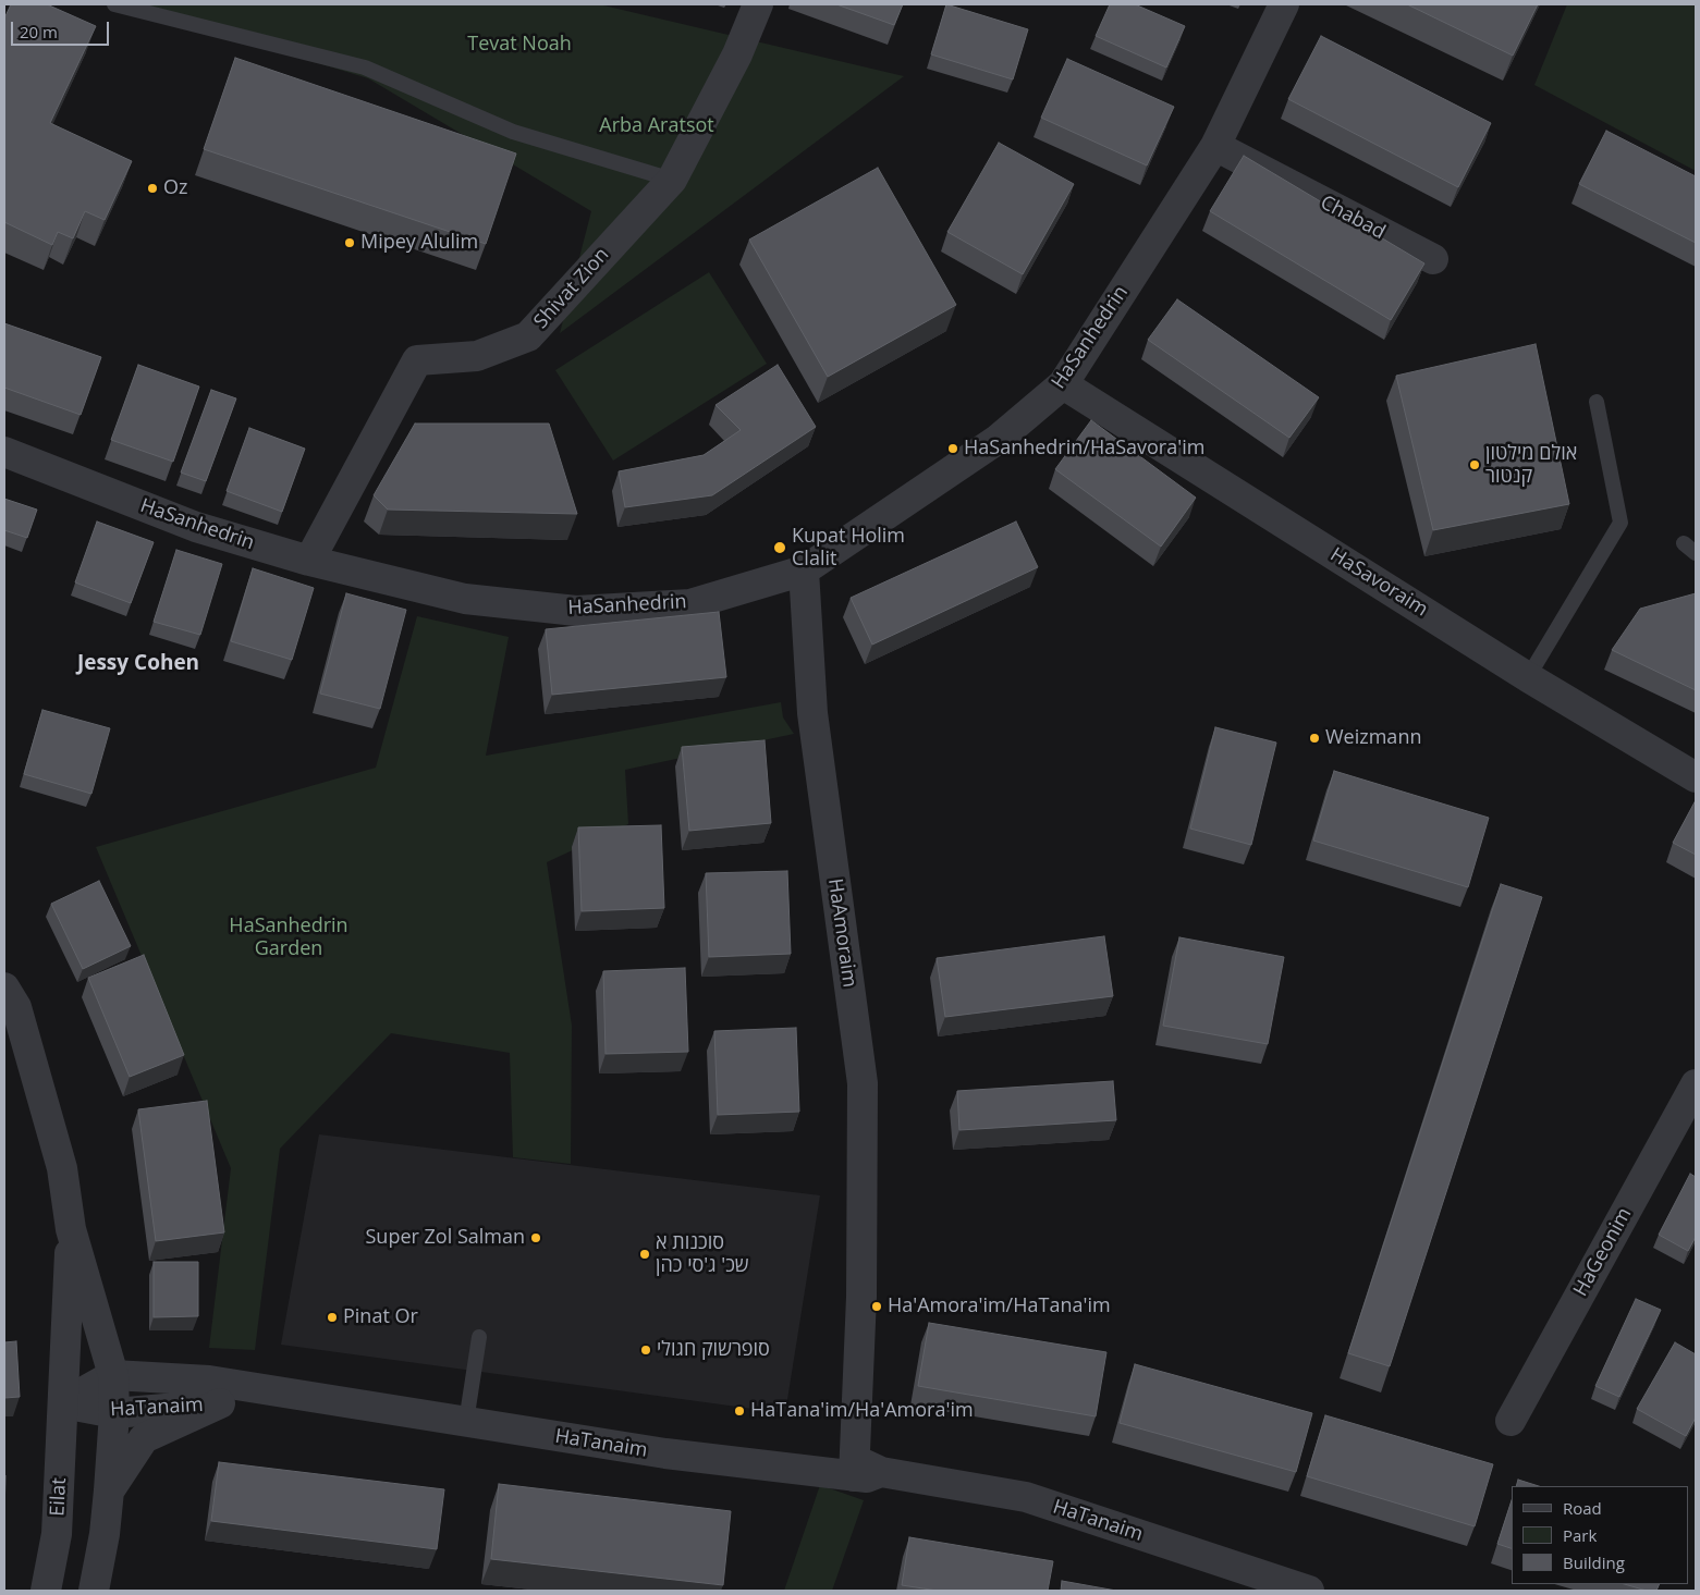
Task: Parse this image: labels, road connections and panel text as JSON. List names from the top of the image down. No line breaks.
{"streets":{"street":["Chabad","Shivat Zion","HaSanhedrin","HaSavoraim","HaAmoraim","HaGeonim","HaTanaim","Eilat"]},"crossings":[["Chabad","HaSanhedrin"],["Shivat Zion","HaSanhedrin"],["HaSanhedrin","HaSavoraim"],["HaSanhedrin","HaAmoraim"],["HaAmoraim","HaTanaim"],["HaTanaim","Eilat"]],"districts":["Jessy Cohen"],"parks":["Tevat Noah","Arba Aratsot","HaSanhedrin Garden"],"places":["Oz","Mipey Alulim","HaSanhedrin/HaSavora'im","אולם מילטון קנטור","Kupat Holim Clalit","Weizmann","Super Zol Salman","סוכנות א שכ' ג'סי כהן","Ha'Amora'im/HaTana'im","Pinat Or","סופרשוק חגולי","HaTana'im/Ha'Amora'im"],"legend":["Road","Park","Building"],"scale_bar":"20 m"}
